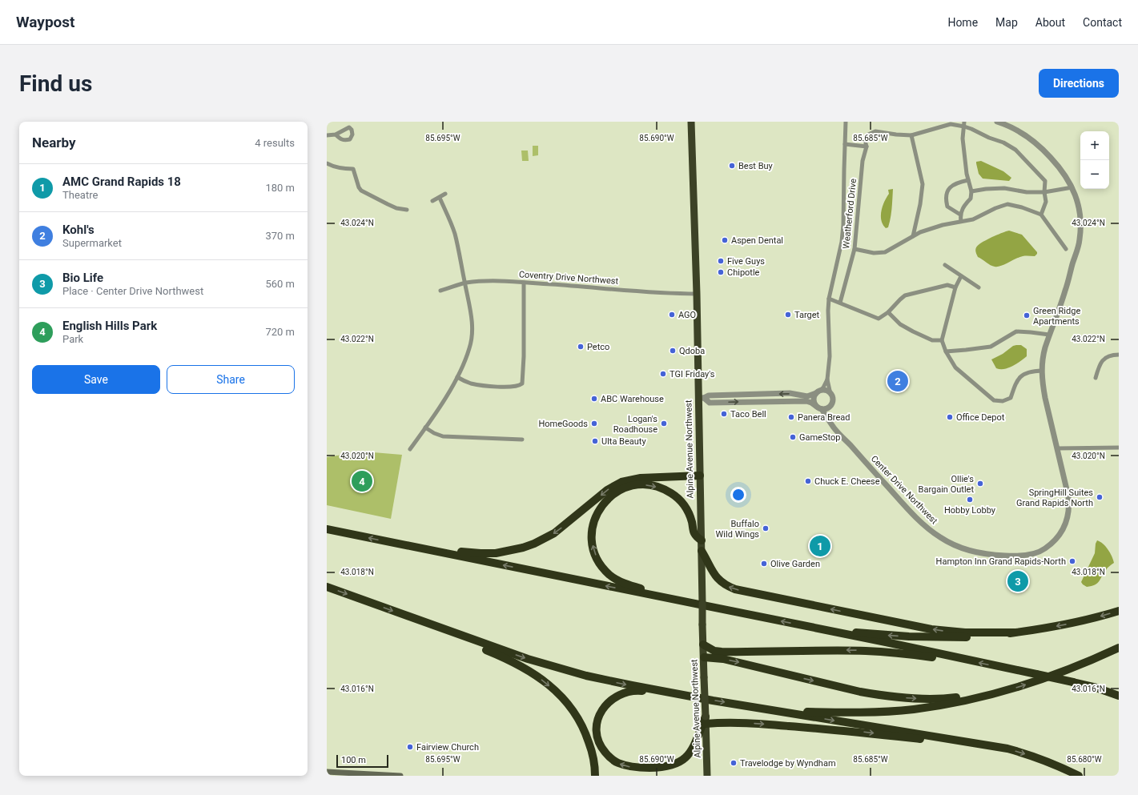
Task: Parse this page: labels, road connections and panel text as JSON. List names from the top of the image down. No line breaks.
{"streets":{"highway":["Alpine Avenue Northwest"],"street":["Weatherford Drive","Coventry Drive Northwest","Center Drive Northwest"]},"crossings":[["Coventry Drive Northwest","Alpine Avenue Northwest"]],"places":["Best Buy","Aspen Dental","Five Guys","Chipotle","AGO","Target","Green Ridge Apartments","Petco","Qdoba","TGI Friday's","ABC Warehouse","Taco Bell","Panera Bread","Office Depot","HomeGoods","Logan's Roadhouse","GameStop","Ulta Beauty","Chuck E. Cheese","Ollie's Bargain Outlet","SpringHill Suites Grand Rapids North","Hobby Lobby","Buffalo Wild Wings","Hampton Inn Grand Rapids-North","Olive Garden","Fairview Church","Travelodge by Wyndham"],"scale_bar":"100 m","page":{"header":"Waypost","nav":["Home","Map","About","Contact"],"buttons":["Directions",["Save","Share"]],"title":"Find us","heading":["Nearby","4 results"],"map_buttons":["+","−"],"list":[{"mark":"1","name":"AMC Grand Rapids 18","note":"Theatre","value":"180 m"},{"mark":"2","name":"Kohl's","note":"Supermarket","value":"370 m"},{"mark":"3","name":"Bio Life","note":"Place · Center Drive Northwest","value":"560 m"},{"mark":"4","name":"English Hills Park","note":"Park","value":"720 m"}],"pins":["2","4","1","3"],"scale":"100 m"},"coordinates":["85.695°W","85.690°W","85.685°W","43.024°N","43.022°N","43.020°N","43.018°N","43.016°N","85.680°W"]}
